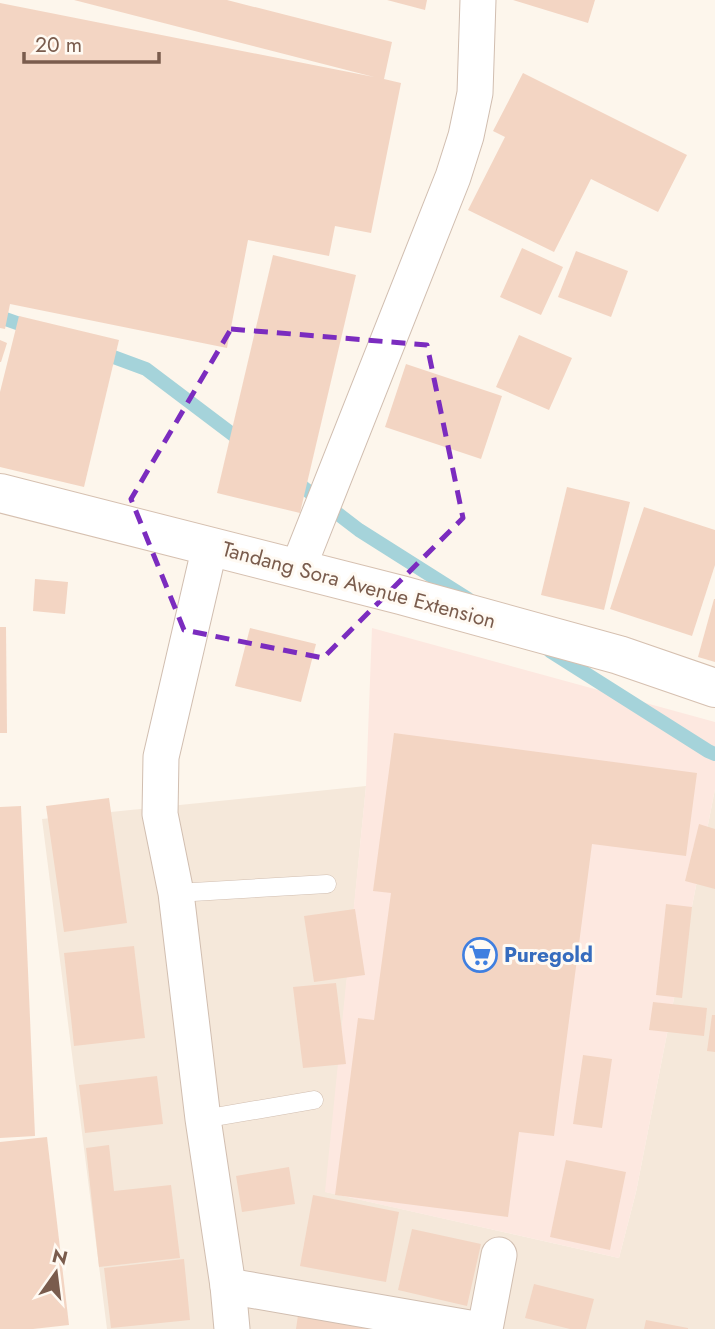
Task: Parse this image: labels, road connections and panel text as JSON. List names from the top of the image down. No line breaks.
{"streets":{"main road":["Tandang Sora Avenue Extension"]},"places":{"supermarket":["Puregold"]},"scale_bar":"20 m","north":"top"}
